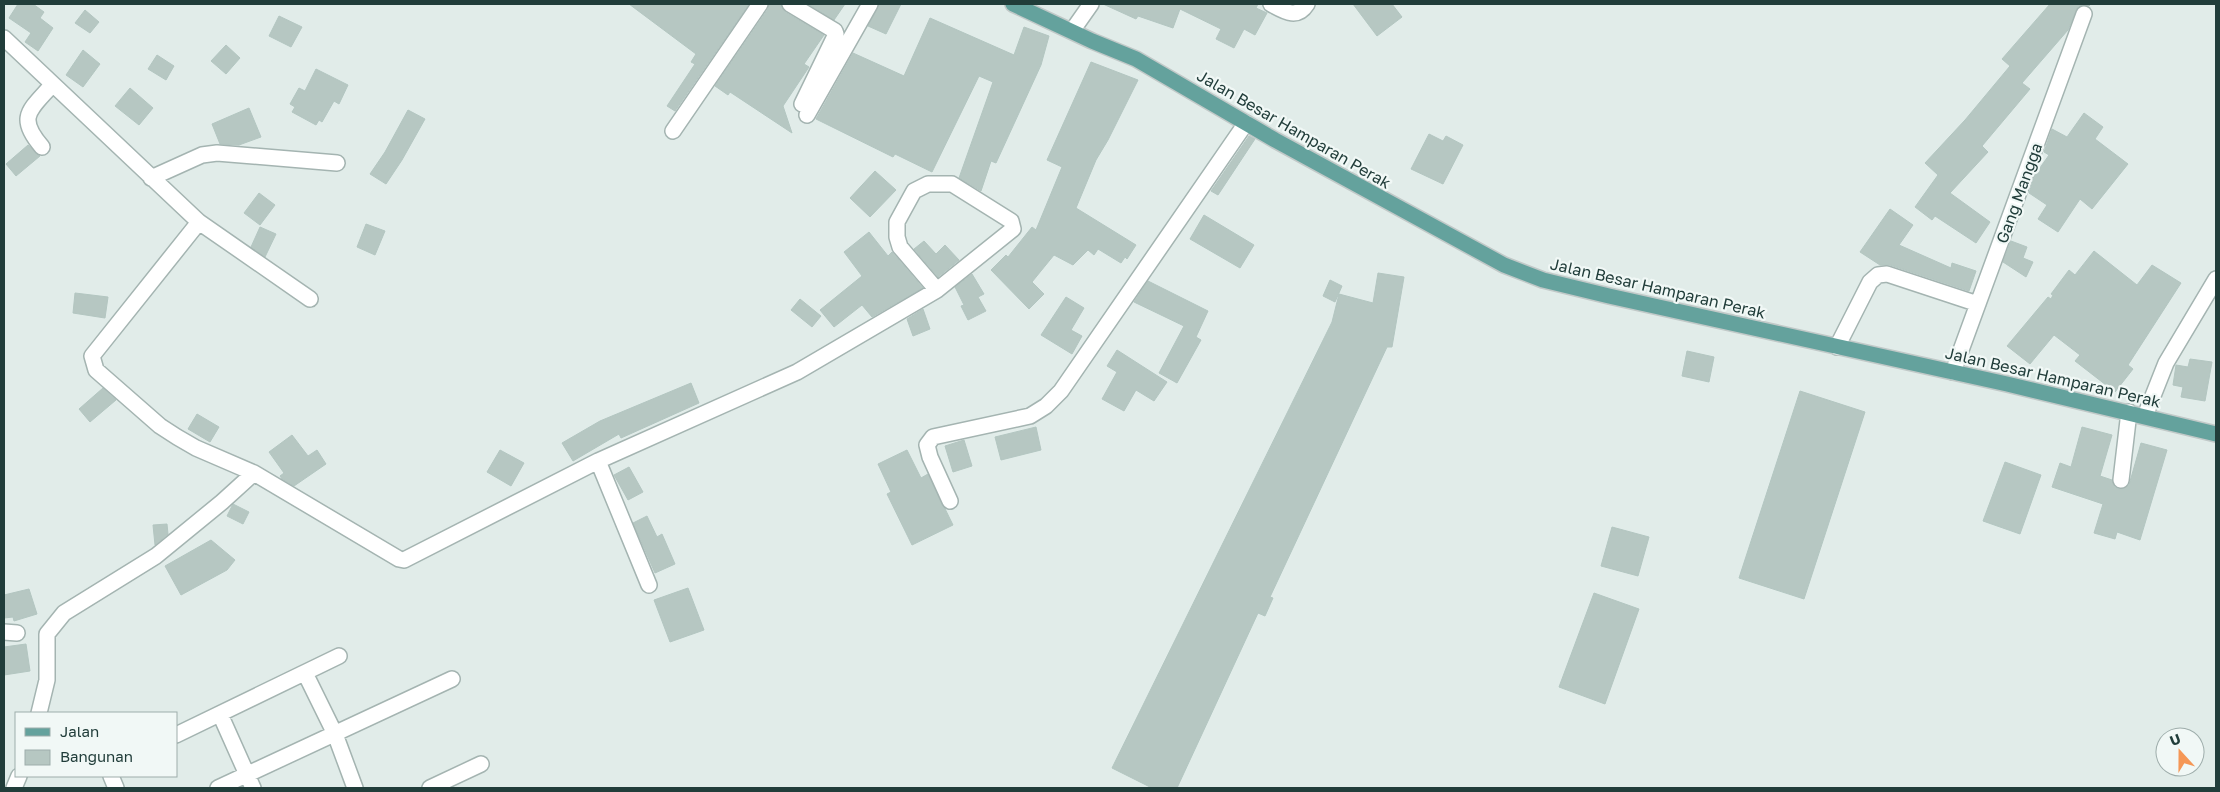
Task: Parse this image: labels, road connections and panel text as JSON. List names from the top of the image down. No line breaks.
{"streets":{"main road":["Jalan Besar Hamparan Perak"],"street":["Gang Mangga"]},"crossings":[["Jalan Besar Hamparan Perak","Gang Mangga"]],"legend":["Jalan","Bangunan"],"north":"top"}
